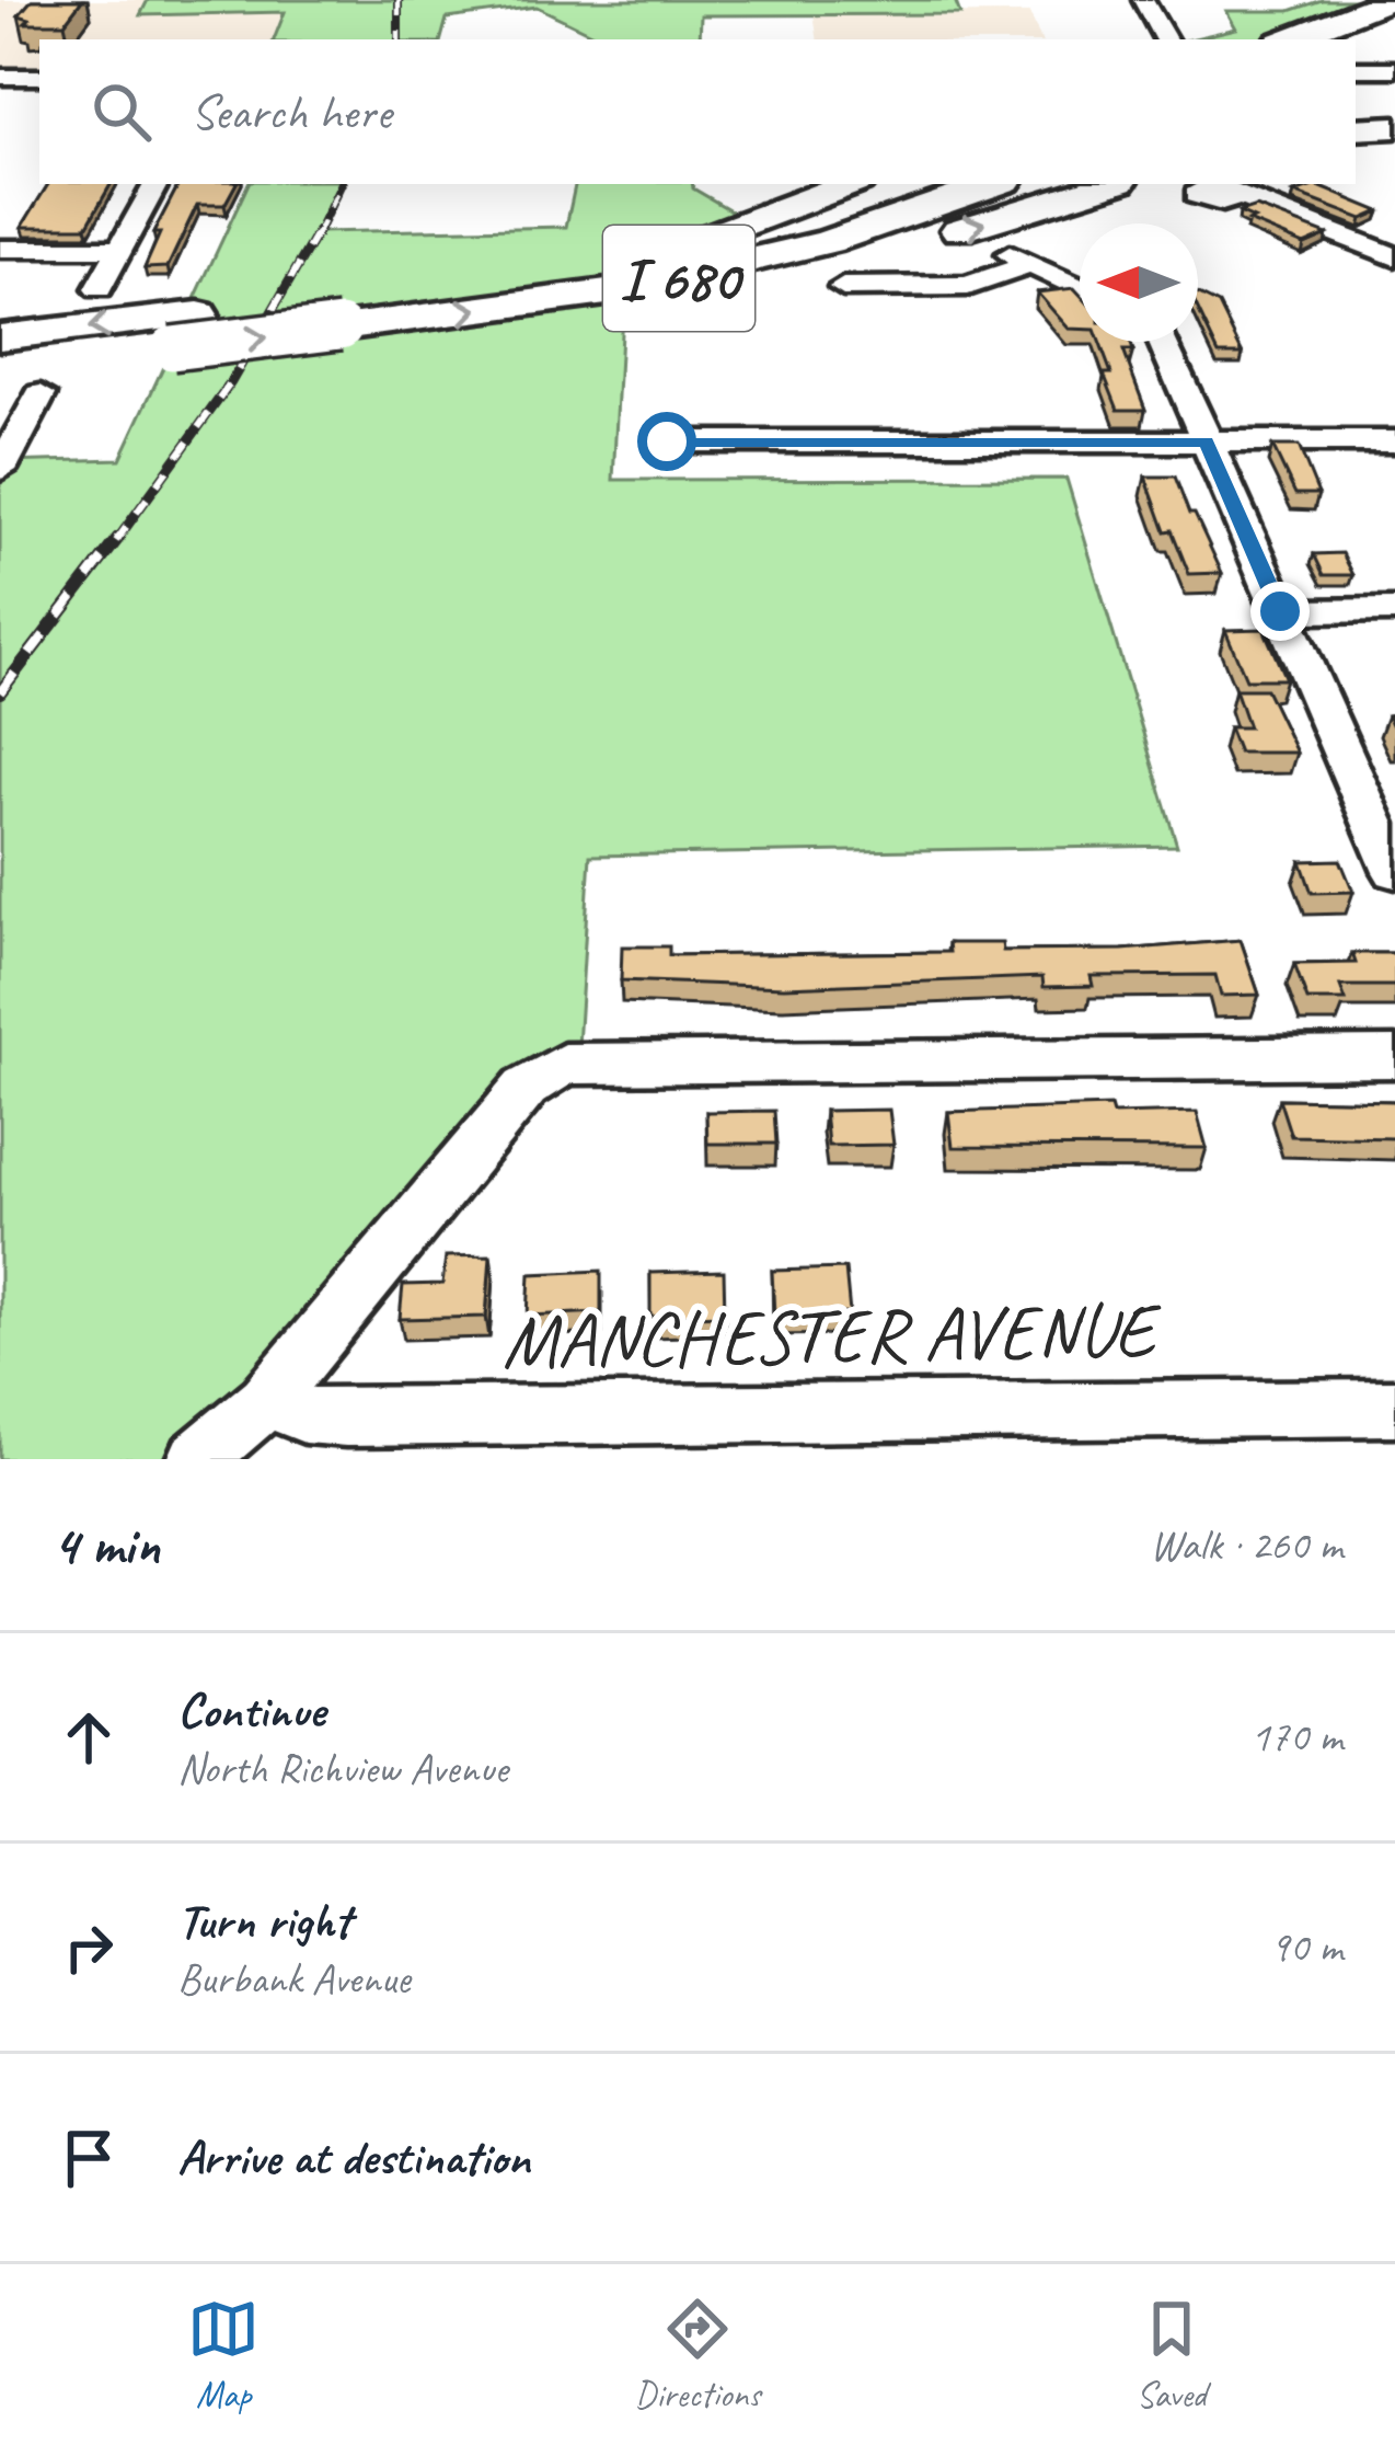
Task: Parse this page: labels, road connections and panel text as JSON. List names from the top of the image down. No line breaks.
{"streets":{"highway":["I 680"],"street":["MANCHESTER AVENUE"]},"north":"left","page":{"search":"Search here","heading":["4 min","Walk · 260 m"],"list":[["Continue","North Richview Avenue","170 m"],["Turn right","Burbank Avenue","90 m"],"Arrive at destination"],"nav":["Map","Directions","Saved"]}}
